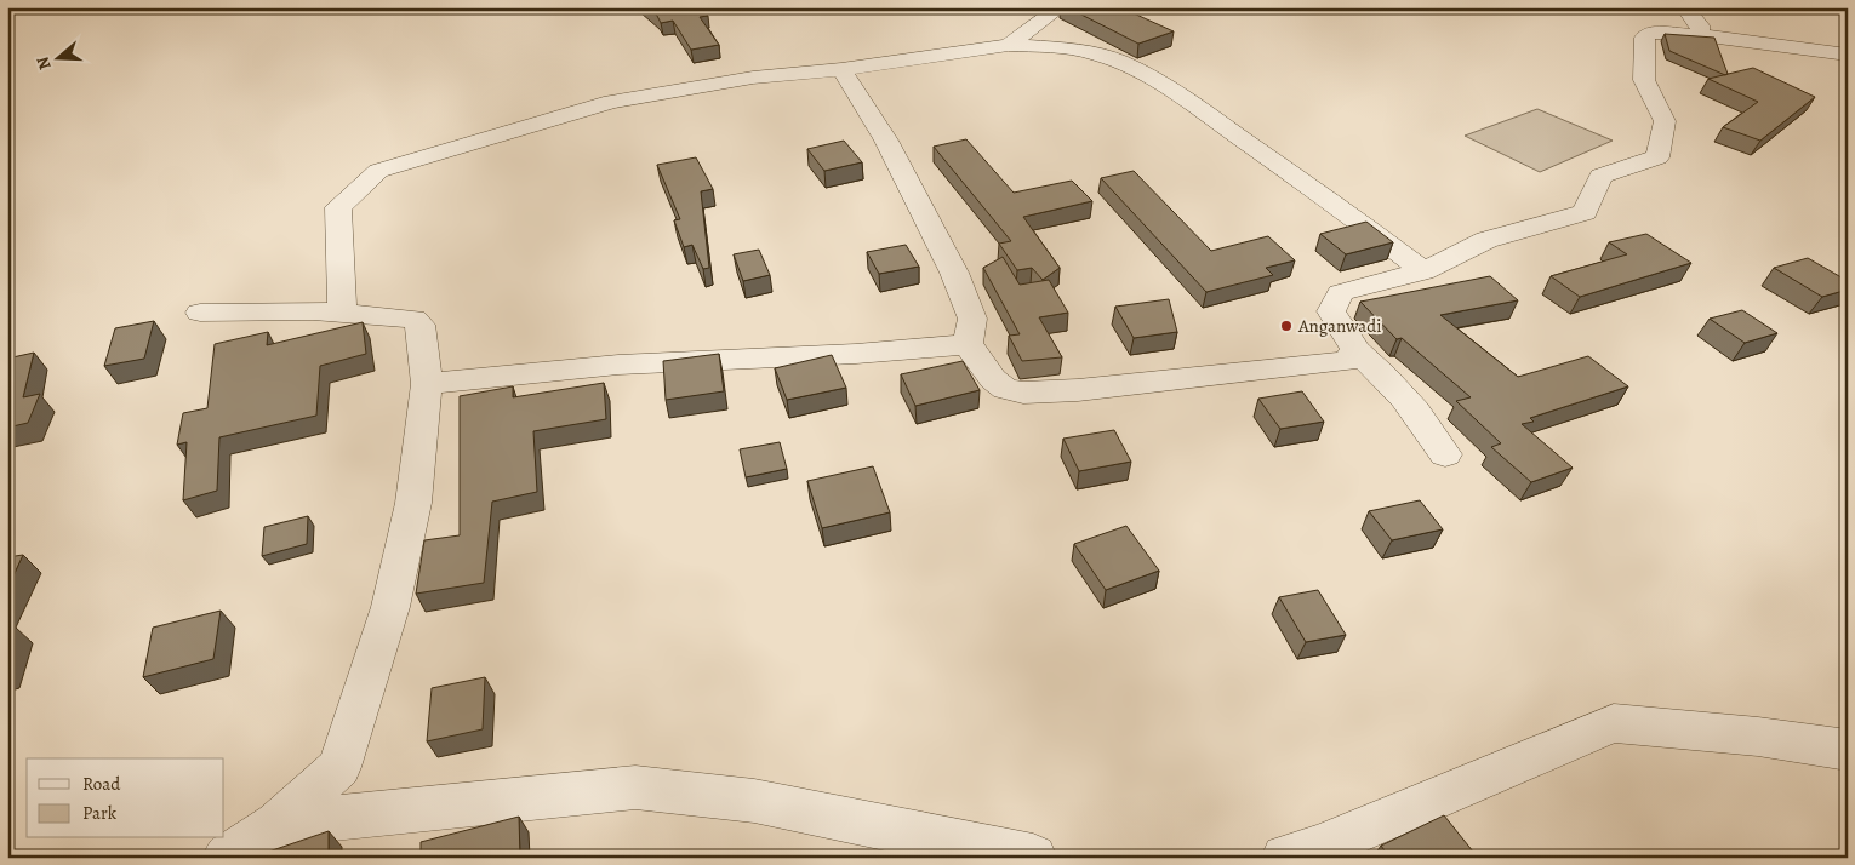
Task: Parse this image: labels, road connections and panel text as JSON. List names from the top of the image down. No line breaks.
{"places":["Anganwadi"],"legend":["Road","Park"],"north":"left"}
